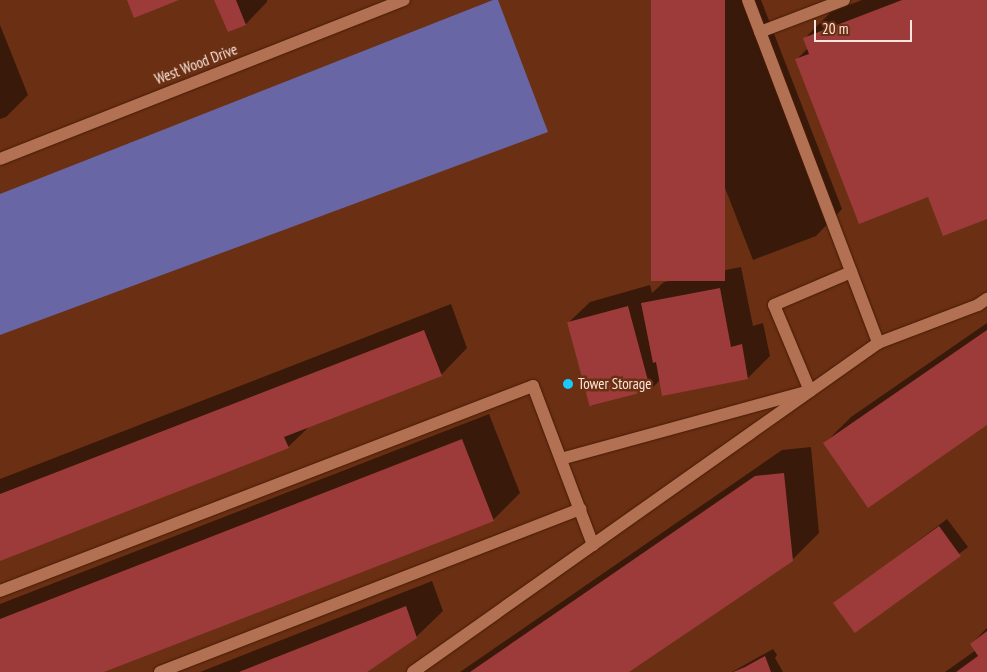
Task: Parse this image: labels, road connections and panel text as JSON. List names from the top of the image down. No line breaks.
{"streets":{"lane":["West Wood Drive"]},"places":["Tower Storage"],"scale_bar":"20 m"}
